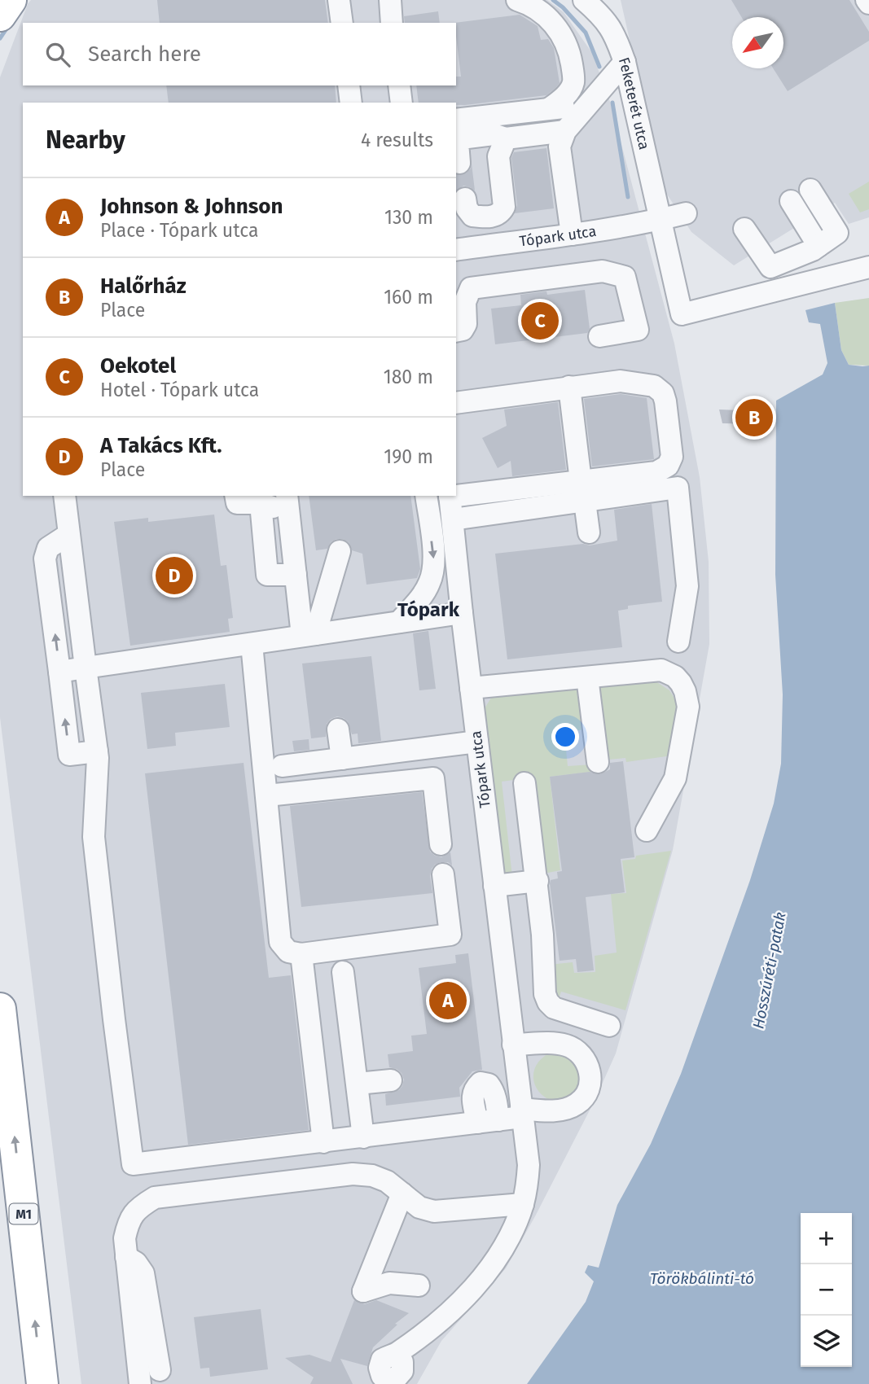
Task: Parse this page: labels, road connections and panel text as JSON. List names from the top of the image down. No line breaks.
{"streets":{"highway":["M1"],"street":["Feketerét utca","Tópark utca"]},"crossings":[["Feketerét utca","Tópark utca"]],"districts":["Tópark"],"water":["Hosszúréti-patak","Törökbálinti-tó"],"north":"bottom left","page":{"search":"Search here","heading":["Nearby","4 results"],"list":[{"mark":"A","name":"Johnson & Johnson","note":"Place · Tópark utca","value":"130 m"},{"mark":"B","name":"Halőrház","note":"Place","value":"160 m"},{"mark":"C","name":"Oekotel","note":"Hotel · Tópark utca","value":"180 m"},{"mark":"D","name":"A Takács Kft.","note":"Place","value":"190 m"}],"pins":["C","B","D","A"],"map_buttons":["+","−"]}}
